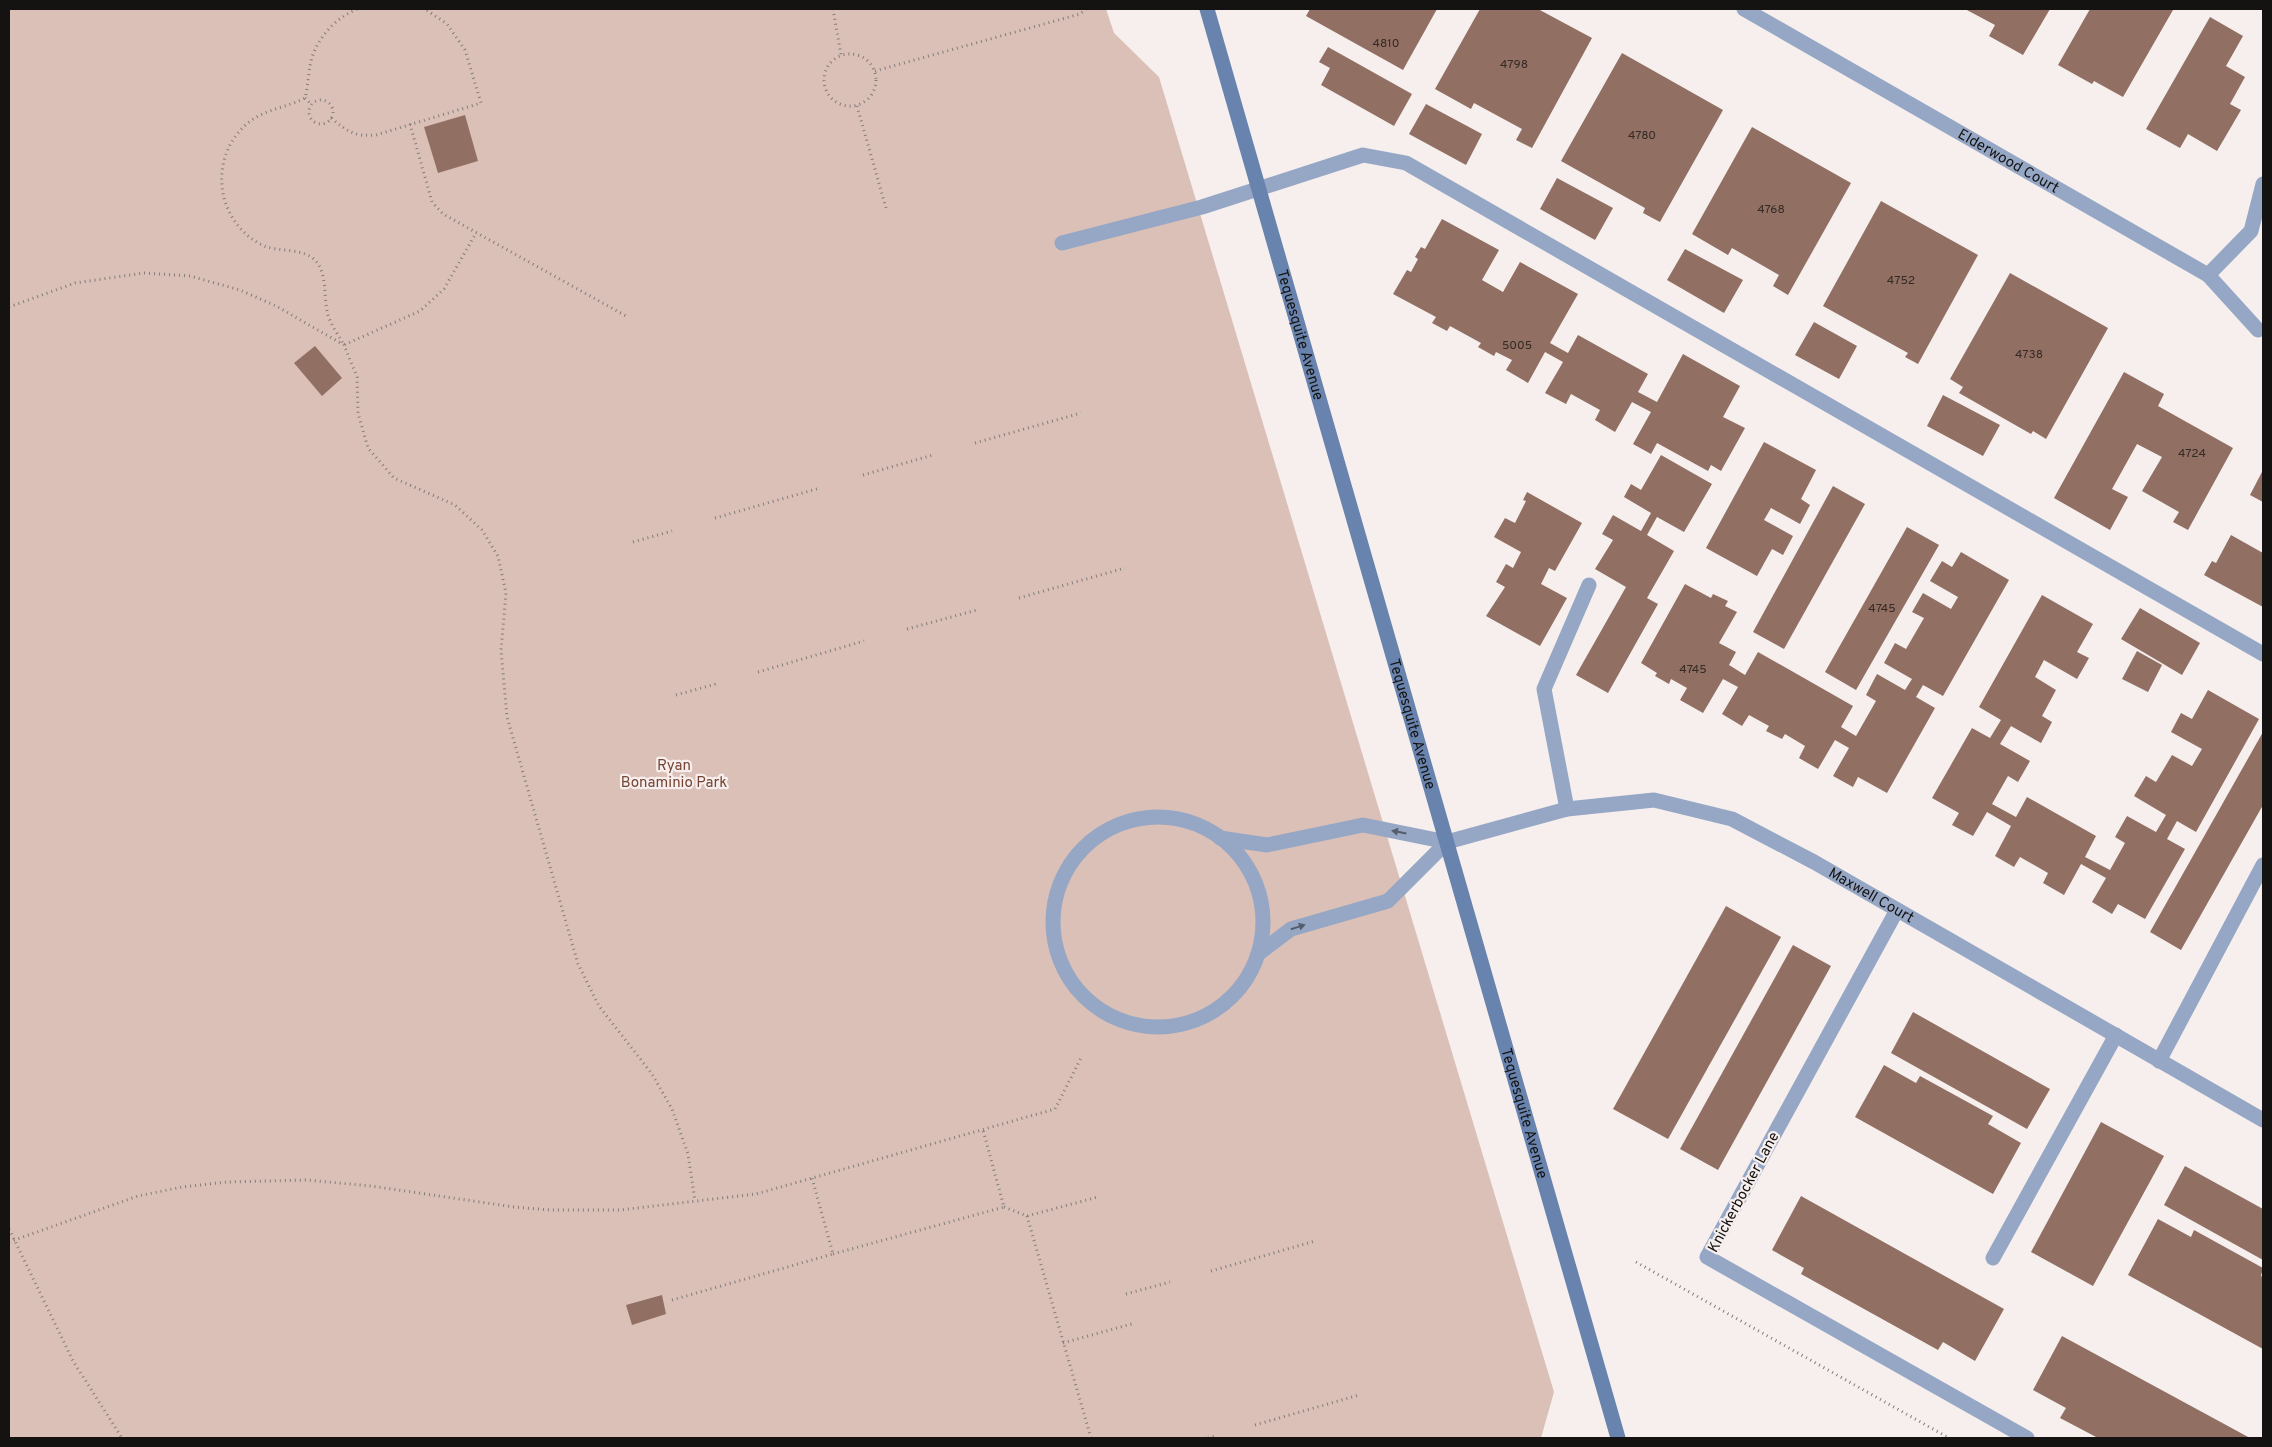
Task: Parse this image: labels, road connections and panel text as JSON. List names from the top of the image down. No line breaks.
{"streets":{"street":["Elderwood Court","Tequesquite Avenue","Maxwell Court","Knickerbocker Lane"]},"crossings":[["Tequesquite Avenue","Maxwell Court"],["Maxwell Court","Knickerbocker Lane"]],"parks":["Ryan Bonaminio Park"],"house_numbers":["4810","4798","4780","4768","4752","5005","4738","4724","4745","4745"]}
